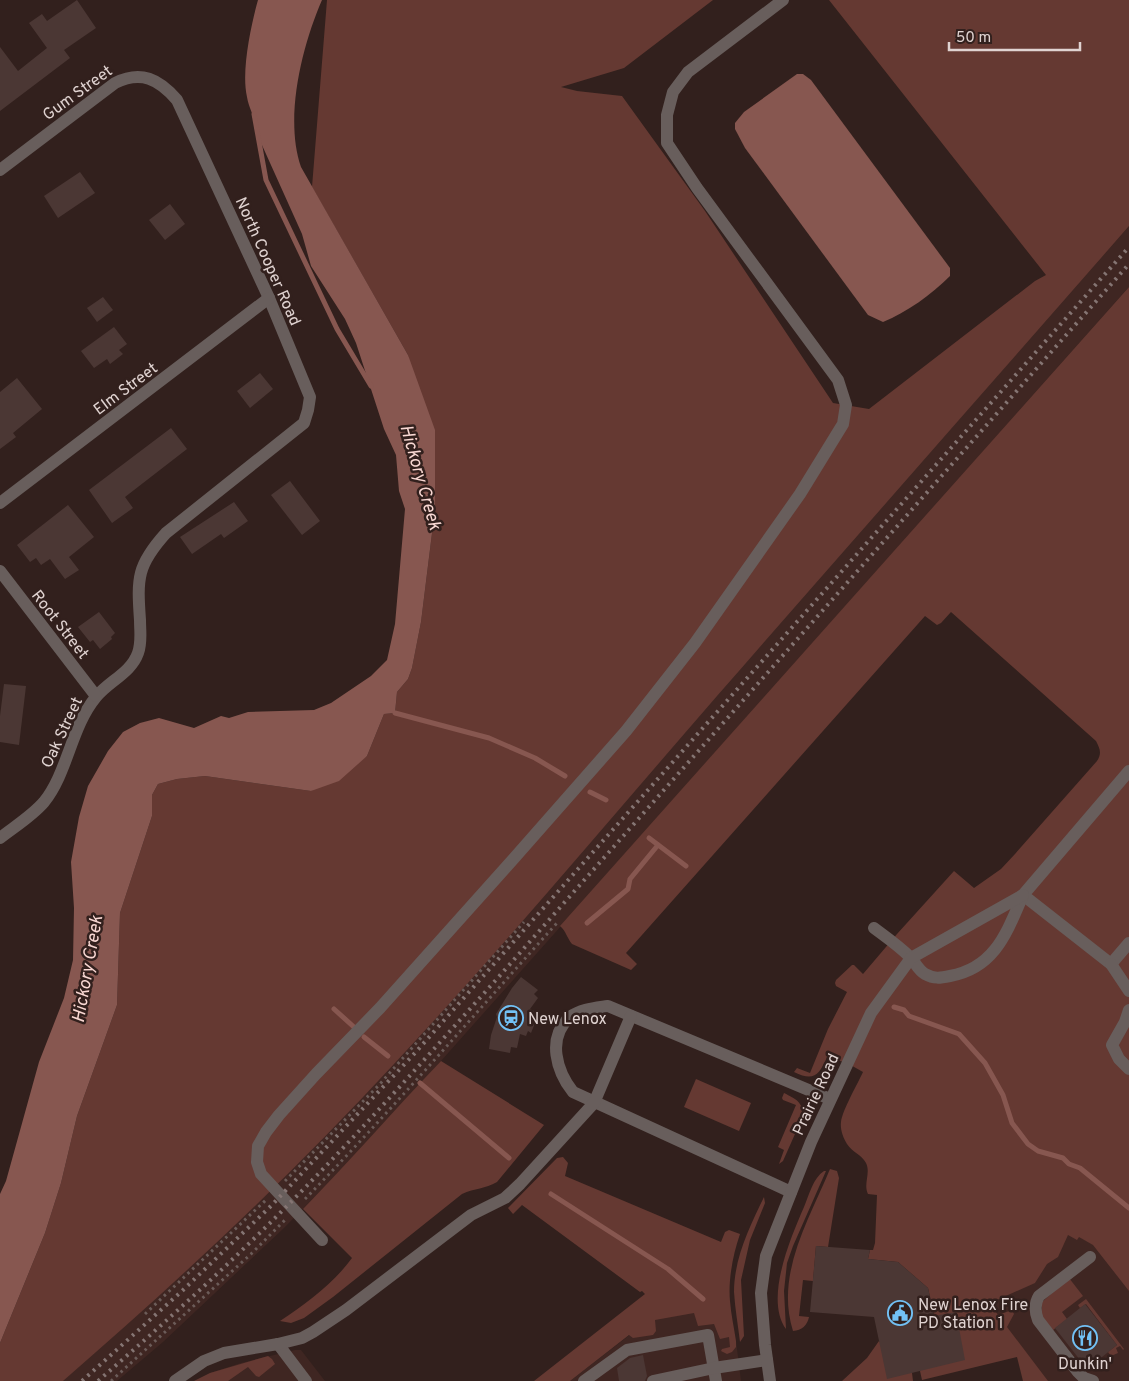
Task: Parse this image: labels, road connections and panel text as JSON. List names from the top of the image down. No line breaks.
{"streets":{"street":["Gum Street","North Cooper Road","Elm Street","Root Street","Oak Street","Prairie Road"]},"crossings":[["Gum Street","North Cooper Road"],["North Cooper Road","Elm Street"],["North Cooper Road","Oak Street"],["Root Street","Oak Street"]],"water":["Hickory Creek"],"places":{"station":["New Lenox"],"public building":["New Lenox Fire PD Station 1"],"restaurant":["Dunkin'"]},"scale_bar":"50 m"}
